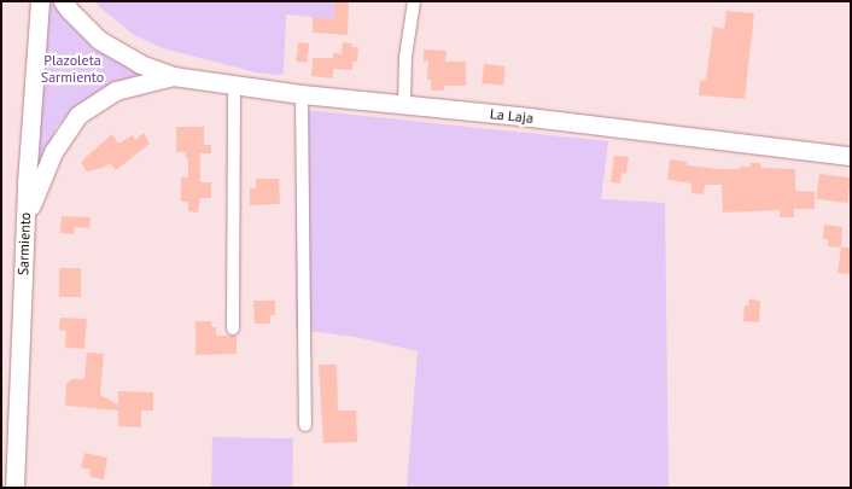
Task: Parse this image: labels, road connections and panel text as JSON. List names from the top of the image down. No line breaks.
{"streets":{"main road":["La Laja","Sarmiento"]},"crossings":[["La Laja","Sarmiento"]],"parks":["Plazoleta Sarmiento"]}
